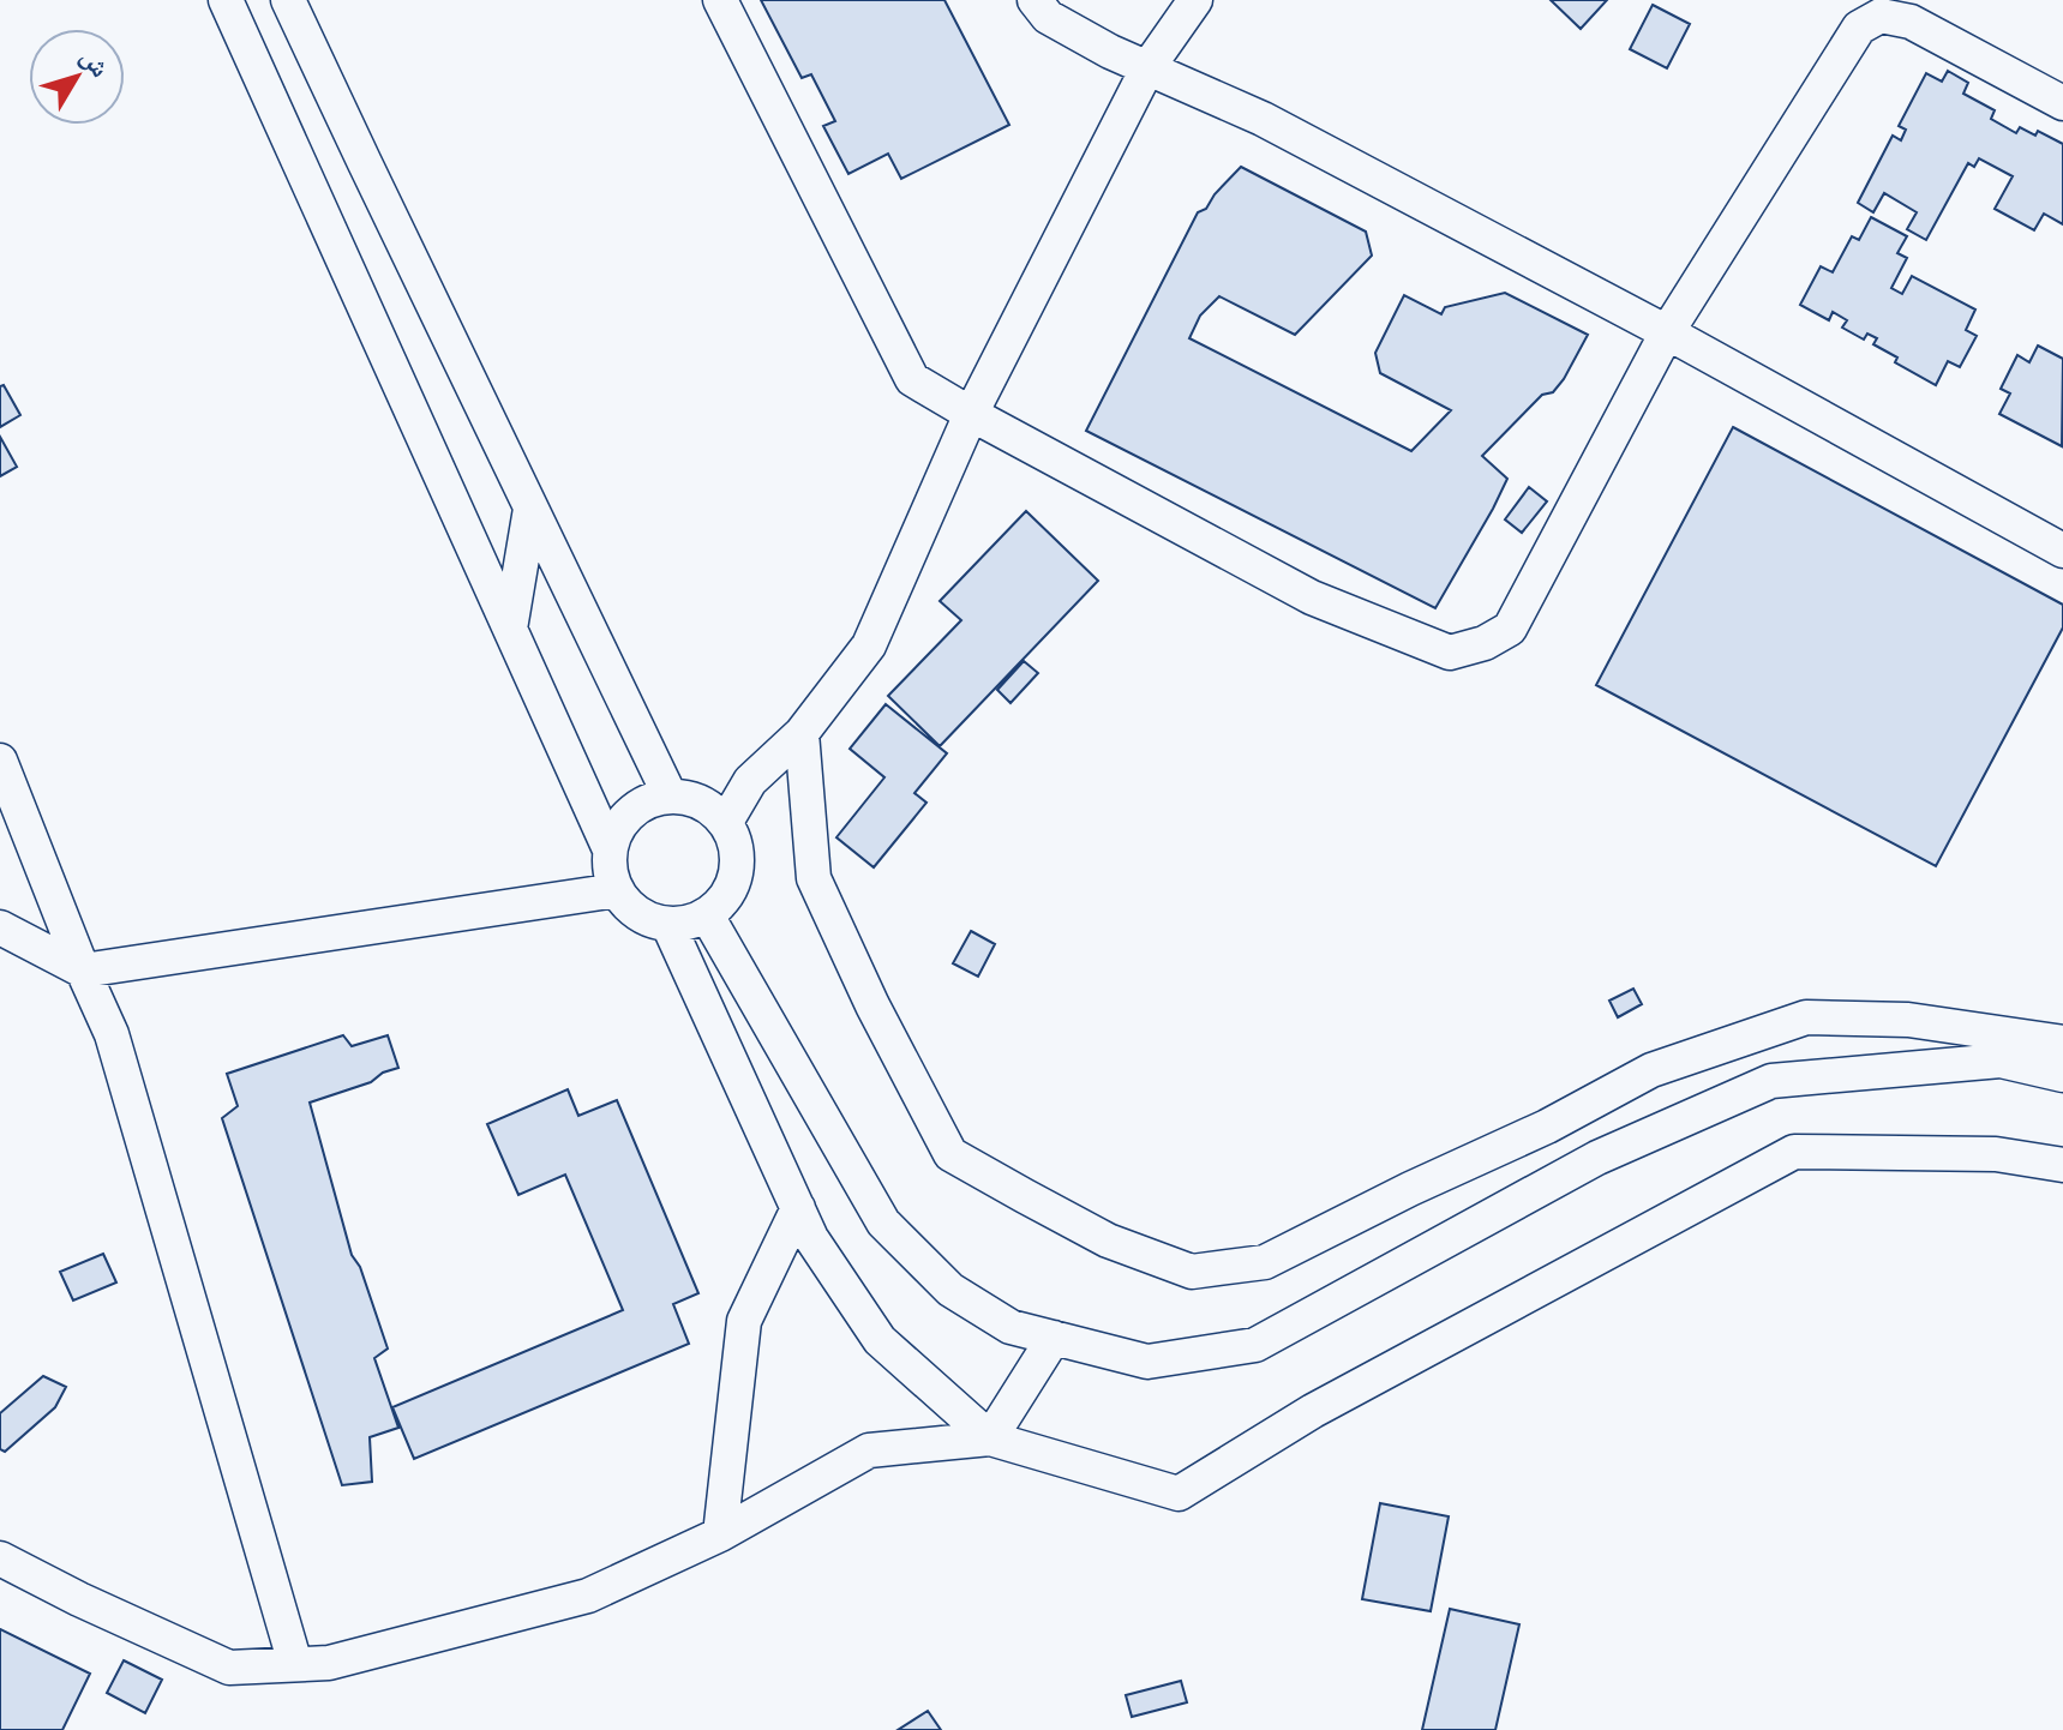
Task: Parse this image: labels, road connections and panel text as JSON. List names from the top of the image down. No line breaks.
{"north":"top right"}
